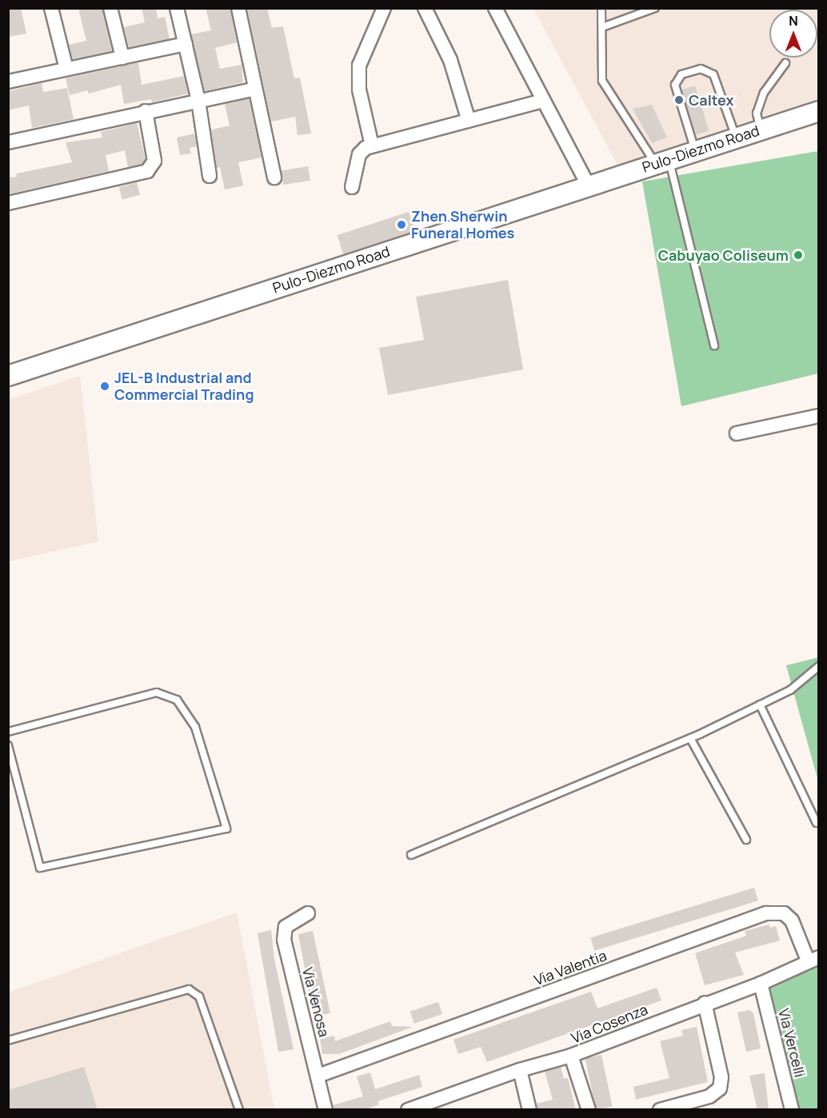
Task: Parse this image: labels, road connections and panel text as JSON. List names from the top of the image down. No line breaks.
{"streets":{"main road":["Pulo-Diezmo Road"],"street":["Via Valentia","Via Venosa","Via Cosenza","Via Vercelli"]},"crossings":[["Via Valentia","Via Venosa"],["Via Valentia","Via Cosenza"],["Via Cosenza","Via Vercelli"]],"places":["Caltex","Zhen Sherwin Funeral Homes","Cabuyao Coliseum","JEL-B Industrial and Commercial Trading"],"north":"top"}
